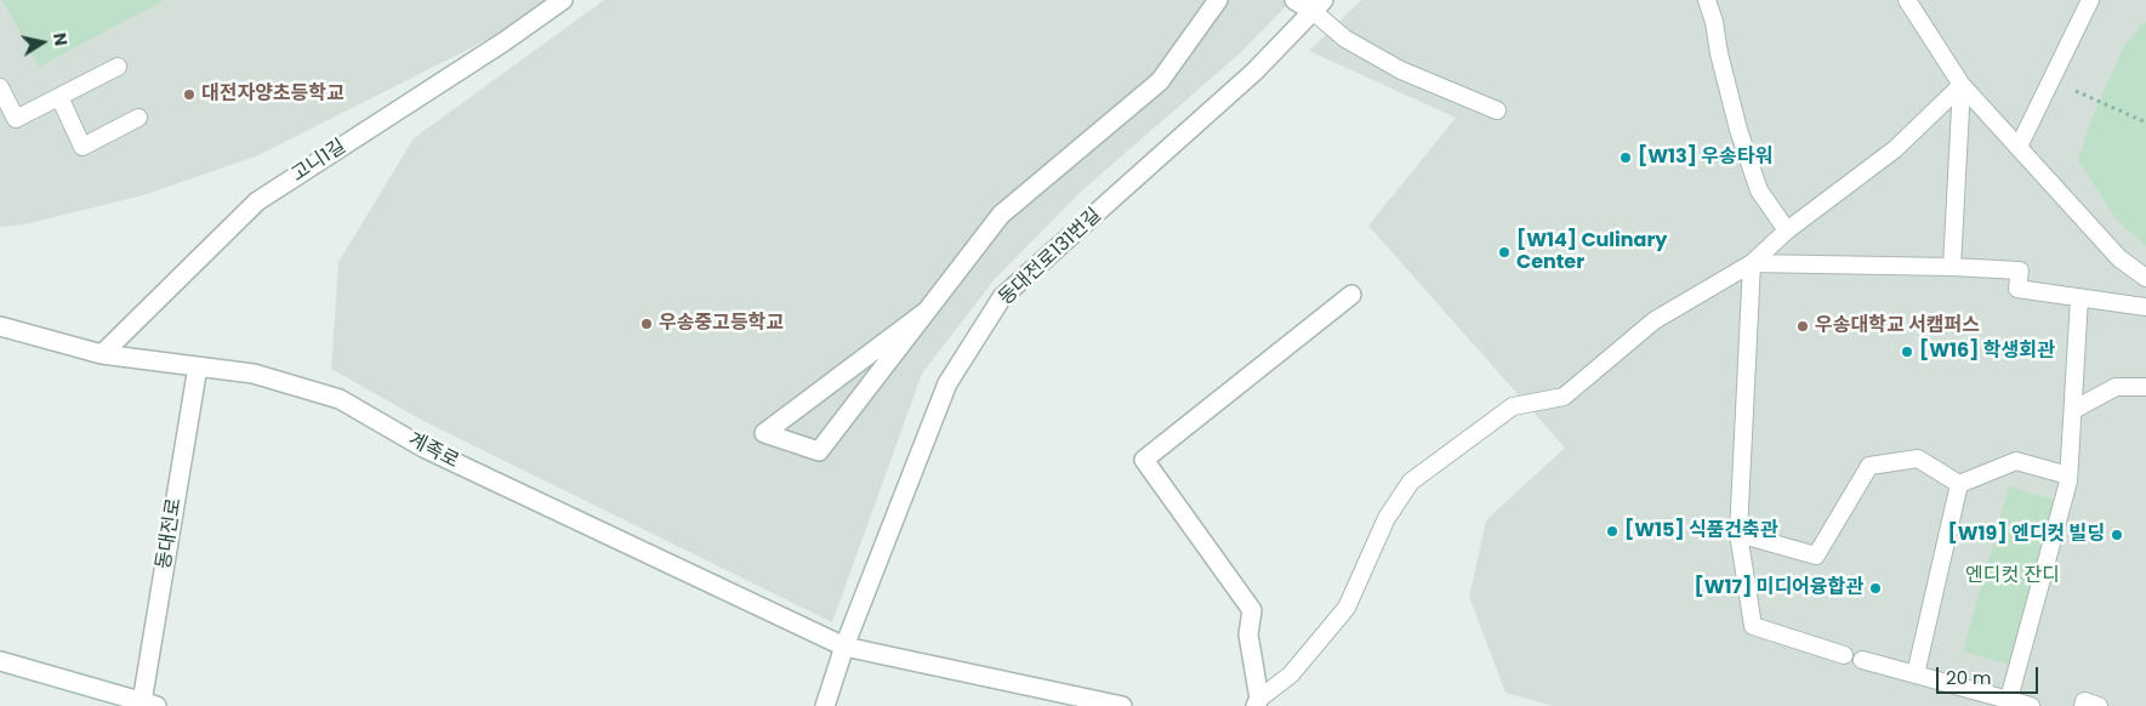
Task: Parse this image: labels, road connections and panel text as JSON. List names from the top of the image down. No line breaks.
{"streets":{"street":["고니1길","동대전로131번길","계족로","동대전로"]},"crossings":[["고니1길","계족로"],["동대전로131번길","계족로"],["계족로","동대전로"]],"parks":["엔디컷 잔디"],"places":["대전자양초등학교","[W13] 우송타워","[W14] Culinary Center","우송중고등학교","우송대학교 서캠퍼스","[W16] 학생회관","[W15] 식품건축관","[W19] 엔디컷 빌딩","[W17] 미디어융합관"],"scale_bar":"20 m","north":"right"}
